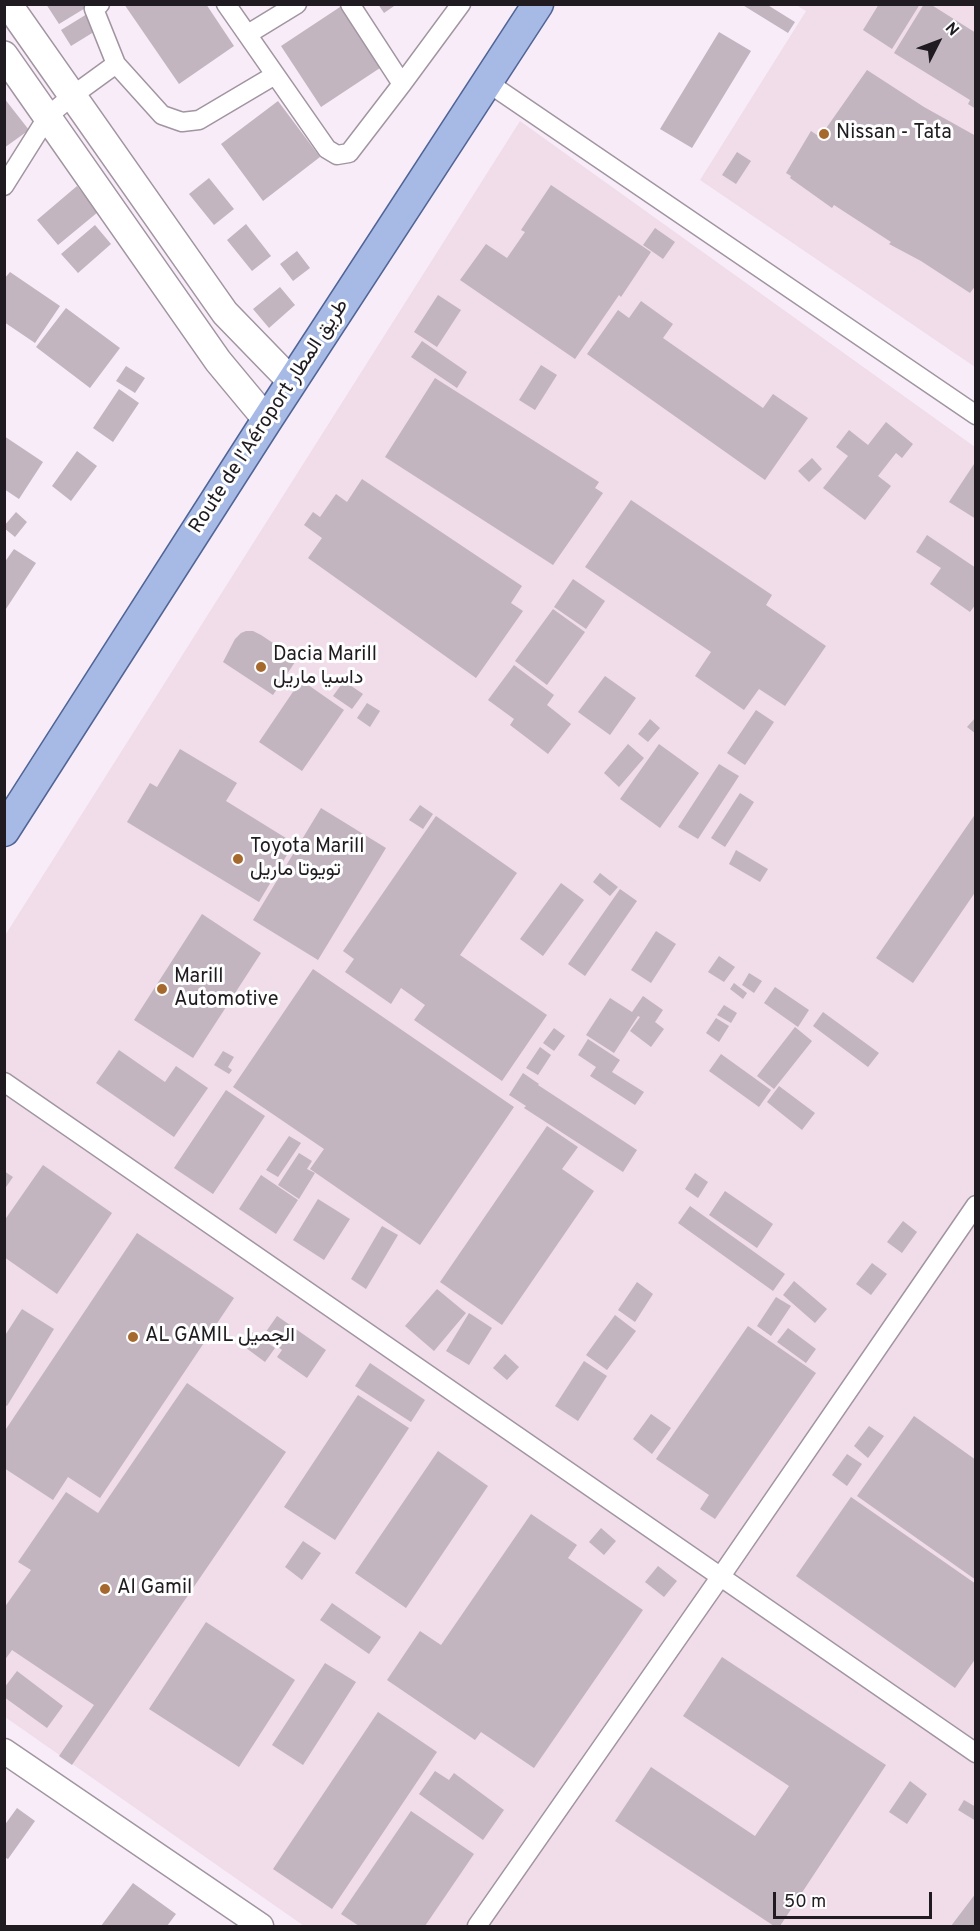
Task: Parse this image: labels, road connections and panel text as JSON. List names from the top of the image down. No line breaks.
{"streets":{"main road":["Route de l'Aéroport طريق المطار"]},"places":["Nissan - Tata","Dacia Marill داسيا ماريل","Toyota Marill تويوتا ماريل","Marill Automotive","AL GAMIL الجميل","Al Gamil"],"scale_bar":"50 m","north":"top right"}
